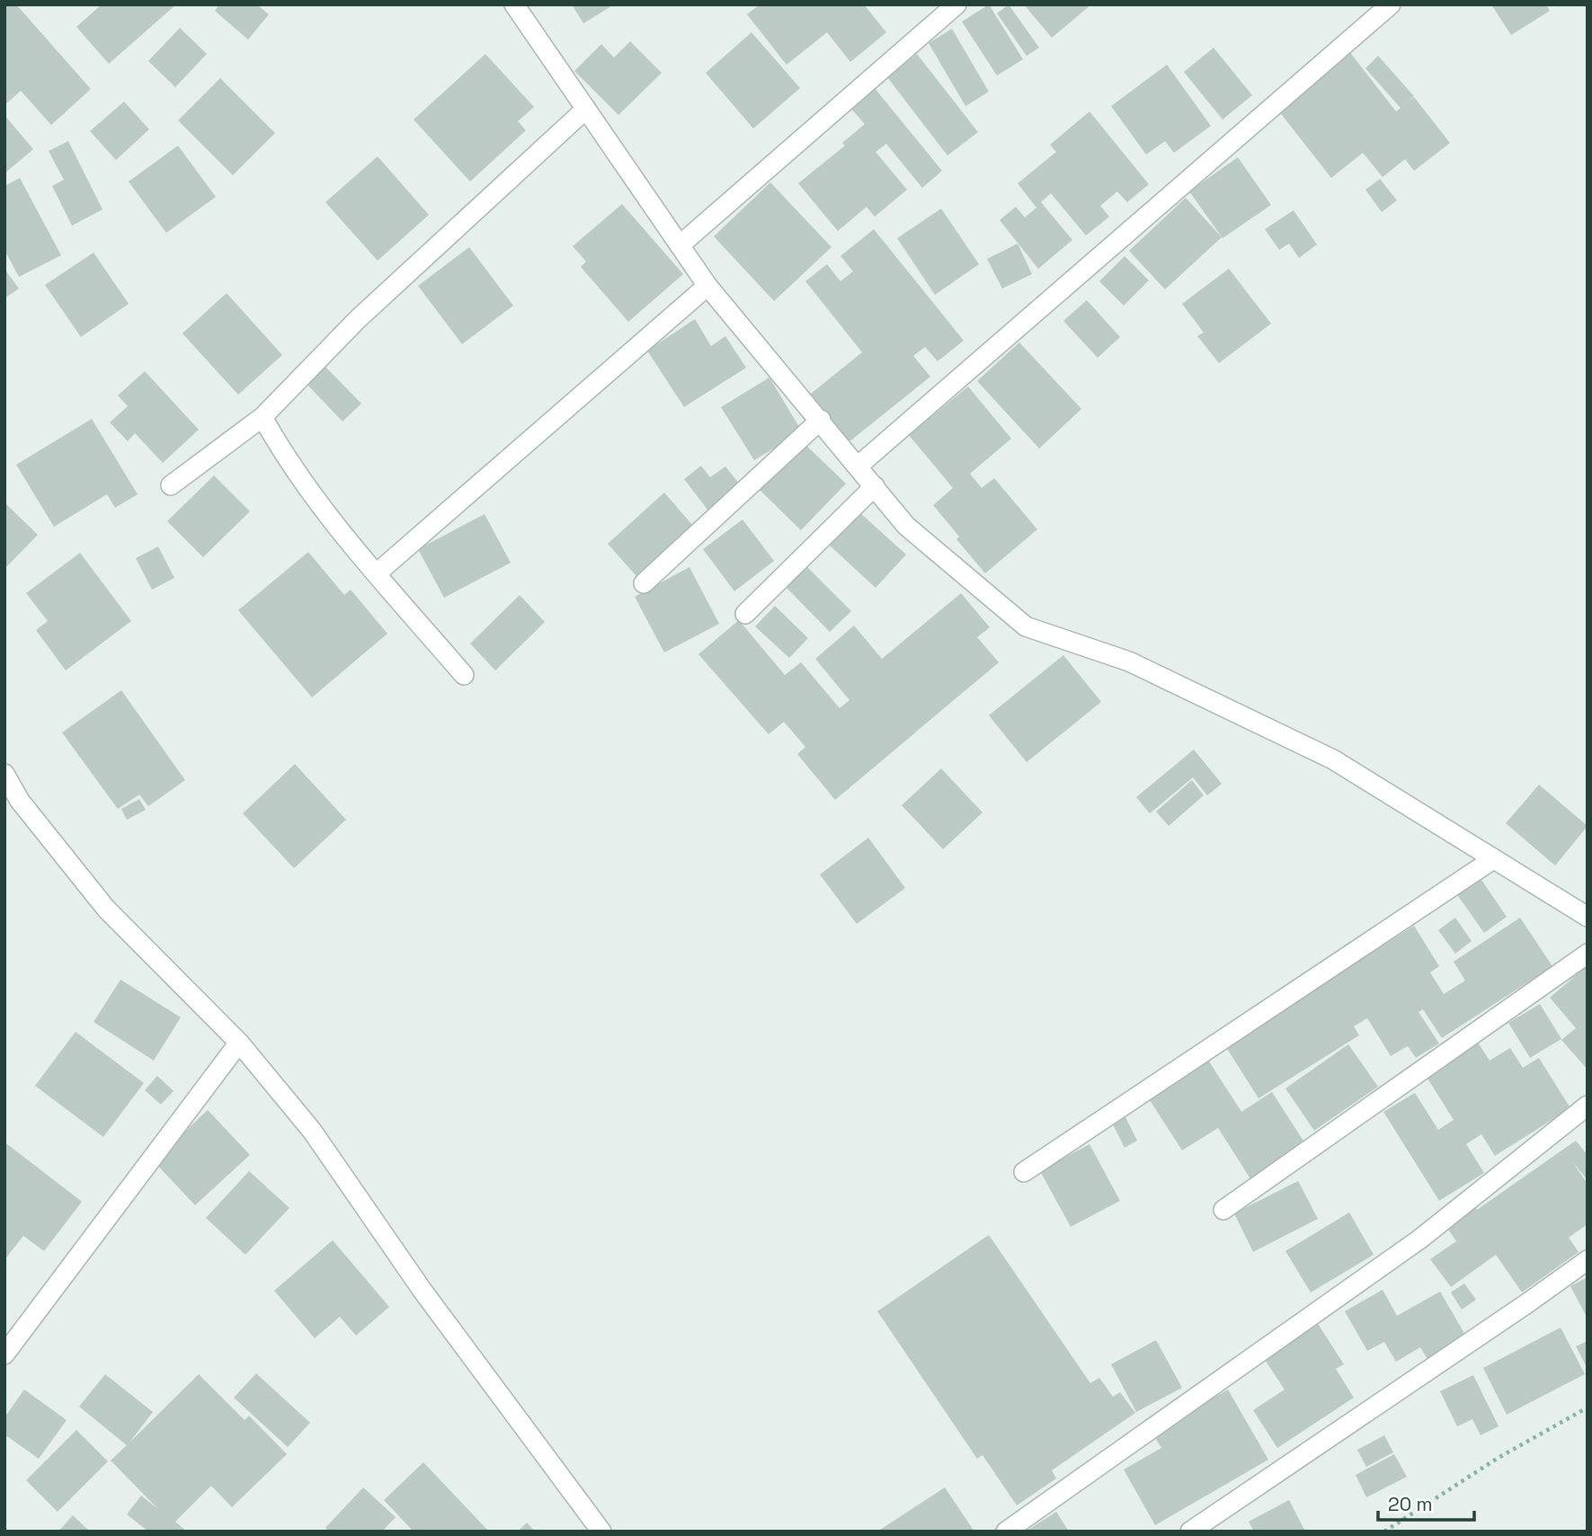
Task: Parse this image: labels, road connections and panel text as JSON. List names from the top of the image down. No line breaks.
{"scale_bar":"20 m"}
